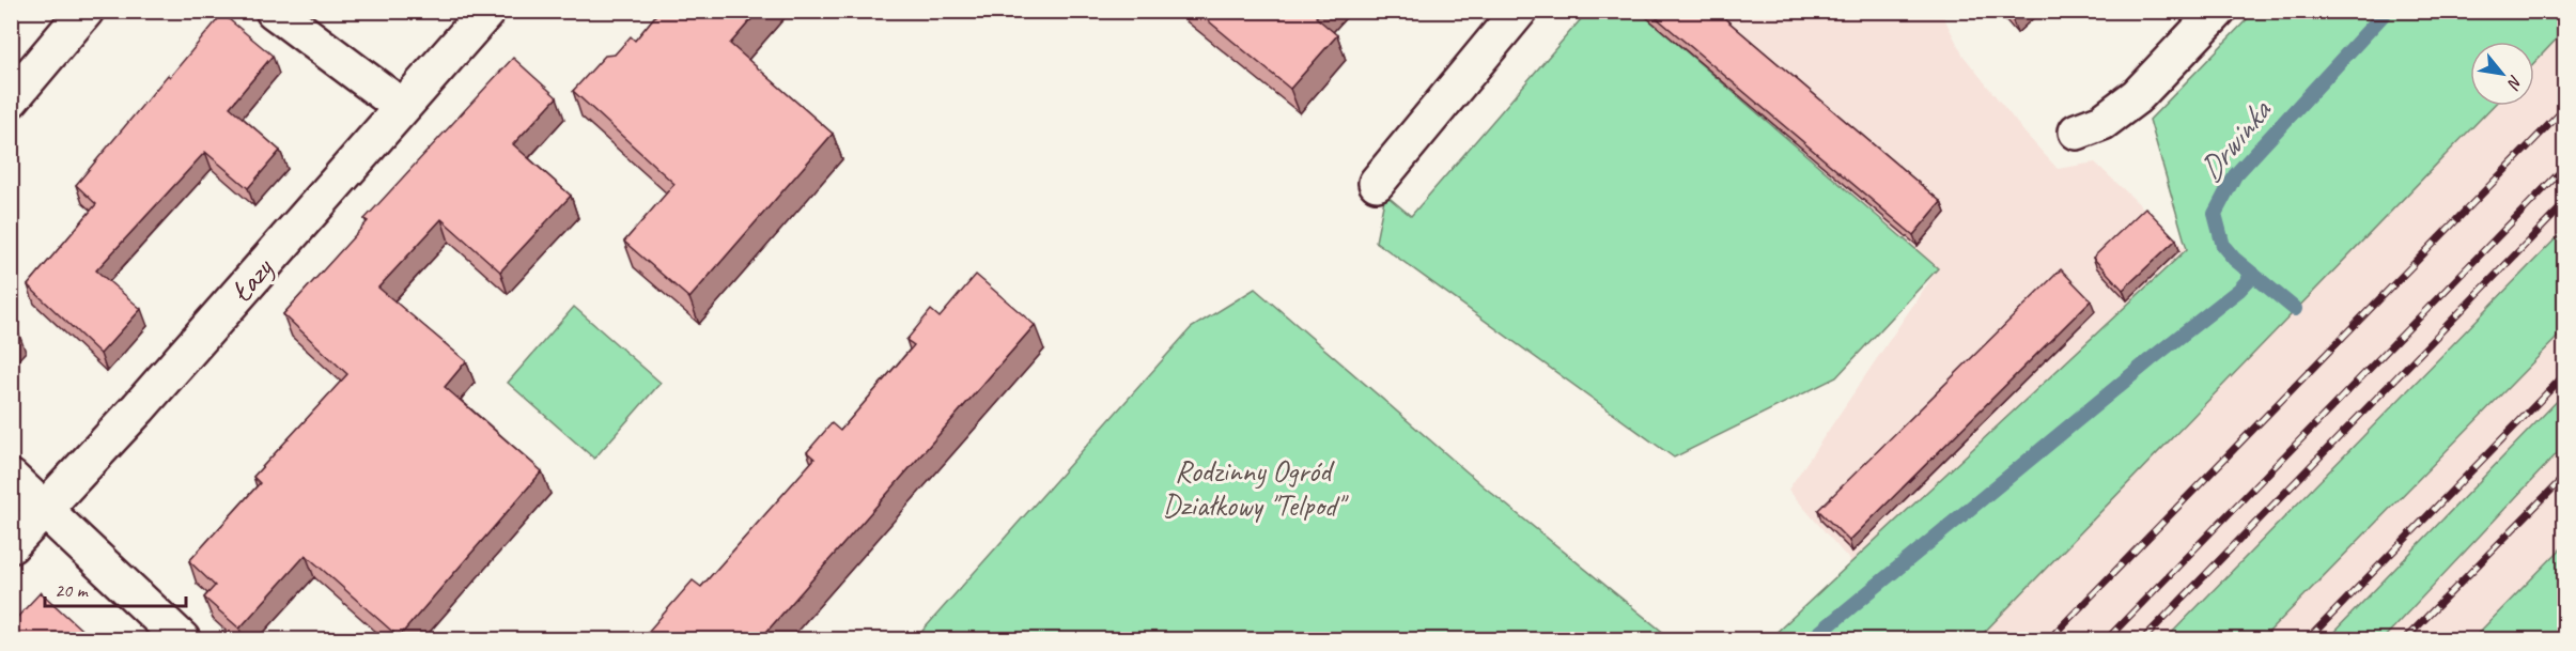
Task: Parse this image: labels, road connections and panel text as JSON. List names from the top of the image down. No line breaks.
{"streets":{"street":["Łazy"]},"water":["Drwinka"],"parks":["Rodzinny Ogród Działkowy \"Telpod\""],"scale_bar":"20 m","north":"bottom right"}
